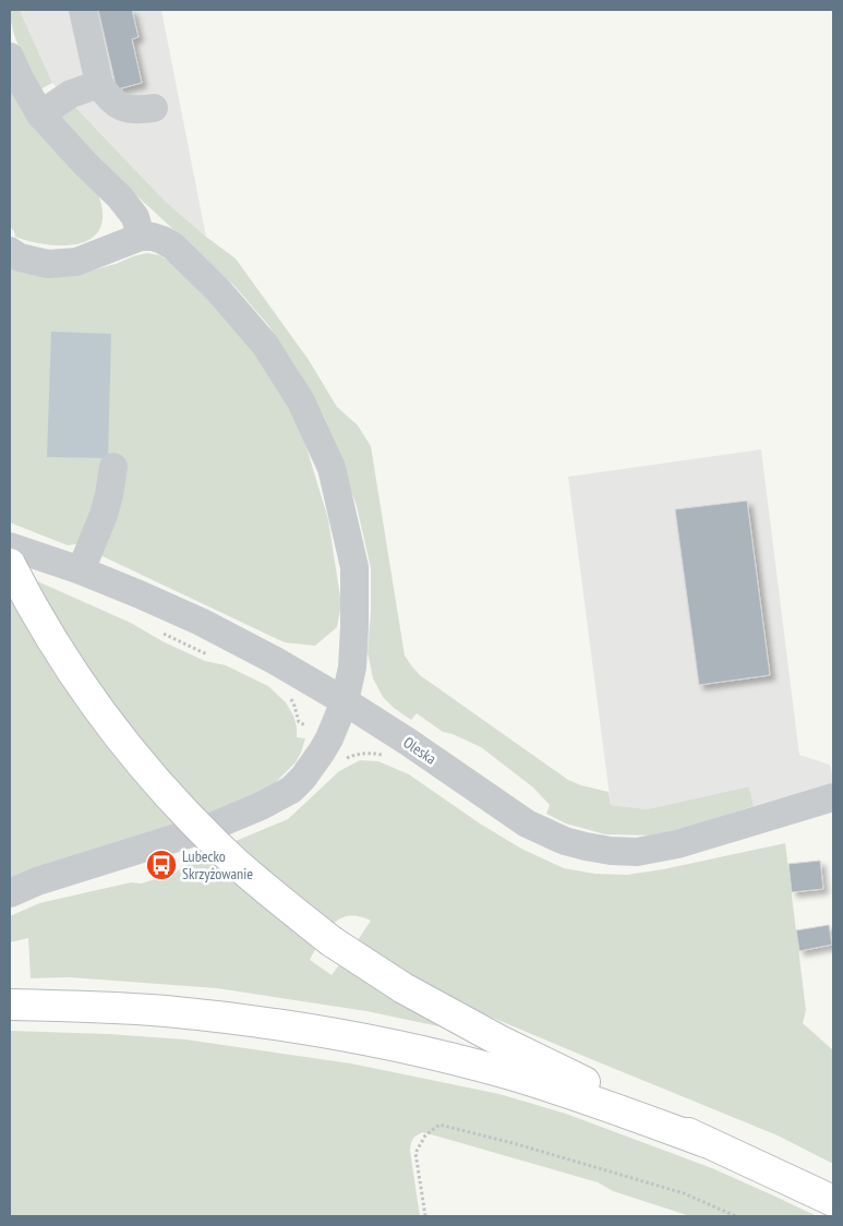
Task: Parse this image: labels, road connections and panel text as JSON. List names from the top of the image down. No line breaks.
{"streets":{"street":["Oleska"]},"places":{"bus stop":["Lubecko Skrzyżowanie"]}}
